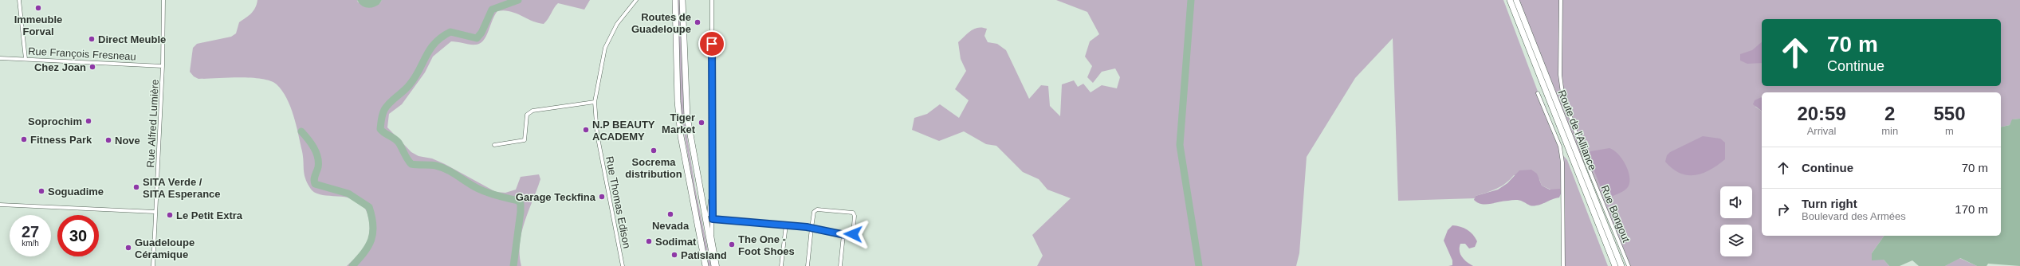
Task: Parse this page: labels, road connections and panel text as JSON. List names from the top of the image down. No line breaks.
{"streets":{"highway":["Route de l'Alliance"],"street":["Rue François Fresneau","Rue Alfred Lumière","Rue Thomas Edison","Rue Bongout"]},"crossings":[["Rue François Fresneau","Rue Alfred Lumière"]],"places":["Immeuble Forval","Routes de Guadeloupe","Direct Meuble","Chez Joan","Soprochim","Tiger Market","N.P BEAUTY ACADEMY","Fitness Park","Nove","Socrema distribution","SITA Verde / SITA Esperance","Soguadime","Garage Teckfina","Nevada","Le Petit Extra","Sodimat","The One - Foot Shoes","Guadeloupe Céramique","Patisland"],"page":{"turn":["70 m","Continue"],"eta":["20:59","Arrival","2","min","550","m"],"list":[{"name":"Continue","value":"70 m"},{"name":"Turn right","note":"Boulevard des Armées","value":"170 m"}],"speed":"27 km/h","limit":"30"}}
